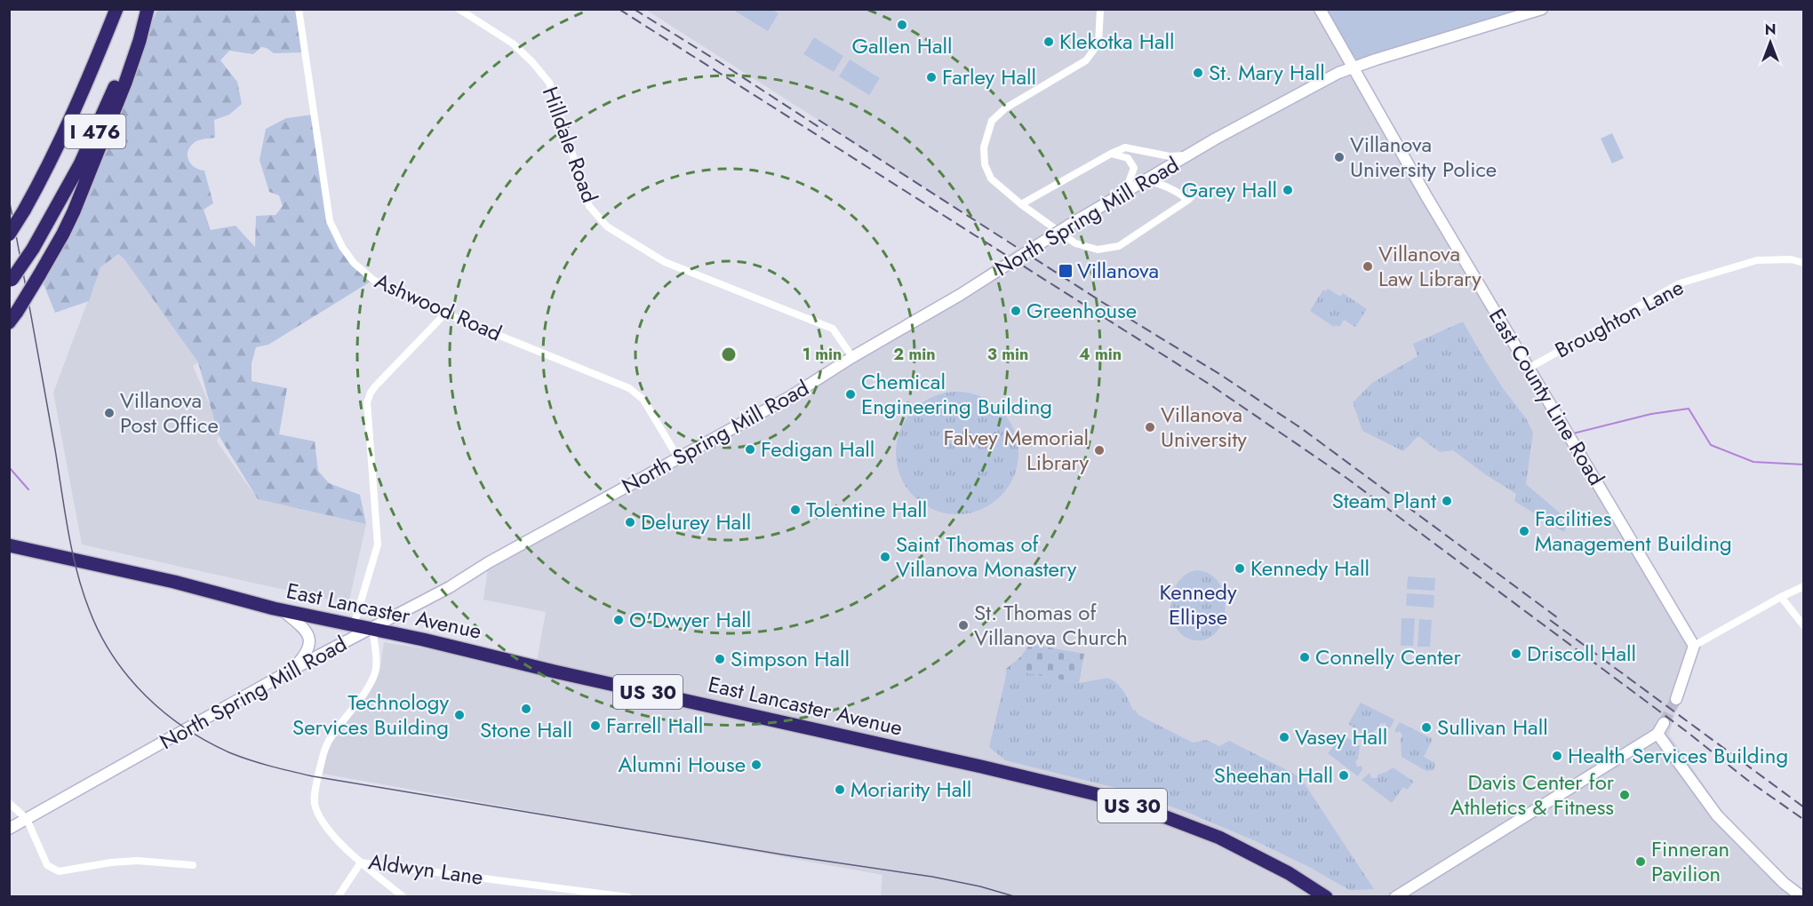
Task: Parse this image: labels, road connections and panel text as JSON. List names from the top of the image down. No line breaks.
{"streets":{"highway":["I 476","East Lancaster Avenue","US 30"],"main road":["North Spring Mill Road","East County Line Road"],"street":["Hilldale Road","Ashwood Road","Broughton Lane","Aldwyn Lane"]},"crossings":[["Hilldale Road","North Spring Mill Road"],["North Spring Mill Road","Ashwood Road"],["North Spring Mill Road","East County Line Road"],["North Spring Mill Road","East Lancaster Avenue"],["North Spring Mill Road","Aldwyn Lane"],["Broughton Lane","East County Line Road"],["East Lancaster Avenue","Aldwyn Lane"]],"parks":["Kennedy Ellipse"],"places":{"other":["Gallen Hall","Klekotka Hall","St. Mary Hall","Farley Hall","Villanova University Police","Garey Hall","Villanova Law Library","Greenhouse","Chemical Engineering Building","Villanova Post Office","Villanova University","Fedigan Hall","Falvey Memorial Library","Steam Plant","Tolentine Hall","Delurey Hall","Facilities Management Building","Saint Thomas of Villanova Monastery","Kennedy Hall","O'Dwyer Hall","St. Thomas of Villanova Church","Driscoll Hall","Connelly Center","Simpson Hall","Stone Hall","Technology Services Building","Farrell Hall","Sullivan Hall","Vasey Hall","Health Services Building","Alumni House","Sheehan Hall","Moriarity Hall","Davis Center for Athletics & Fitness","Finneran Pavilion"],"transit":["Villanova"]},"north":"top","rings":["1 min","2 min","3 min","4 min"]}
